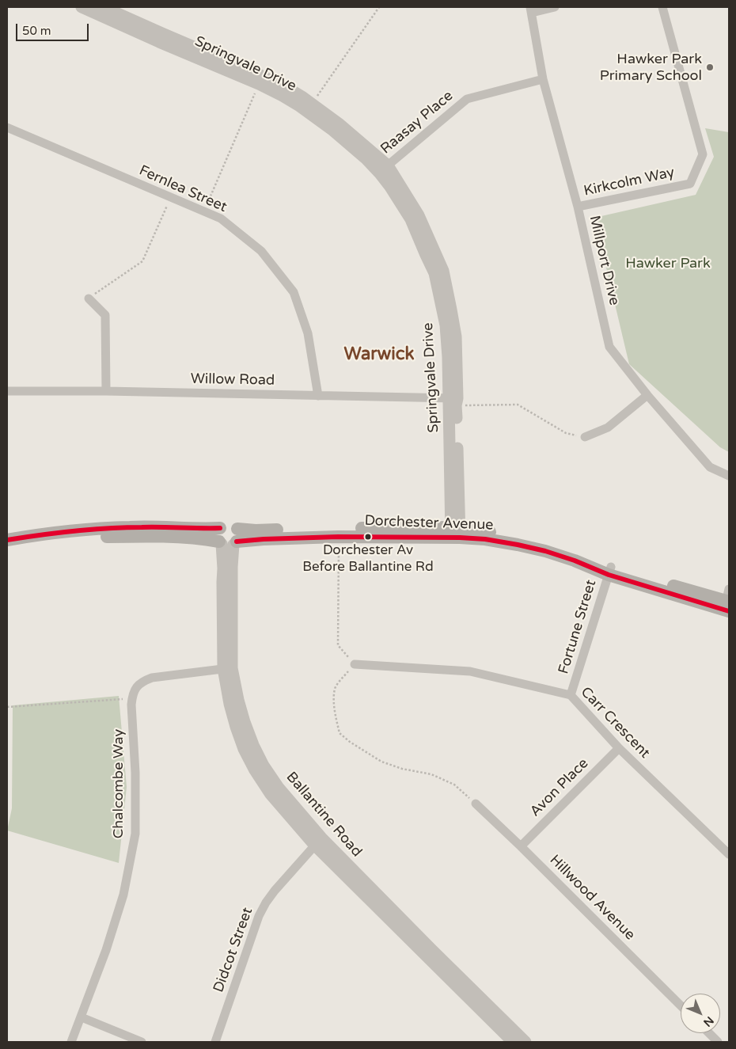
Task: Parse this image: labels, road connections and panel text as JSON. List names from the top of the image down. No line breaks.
{"streets":{"main road":["Dorchester Avenue"],"street":["Springvale Drive","Raasay Place","Kirkcolm Way","Fernlea Street","Millport Drive","Willow Road","Fortune Street","Carr Crescent","Chalcombe Way","Avon Place","Ballantine Road","Hillwood Avenue","Didcot Street"]},"crossings":[["Springvale Drive","Raasay Place"],["Springvale Drive","Willow Road"],["Springvale Drive","Dorchester Avenue"],["Raasay Place","Millport Drive"],["Kirkcolm Way","Millport Drive"],["Fernlea Street","Willow Road"],["Dorchester Avenue","Fortune Street"],["Dorchester Avenue","Ballantine Road"],["Fortune Street","Carr Crescent"],["Carr Crescent","Avon Place"],["Avon Place","Hillwood Avenue"],["Ballantine Road","Didcot Street"]],"districts":["Warwick"],"parks":["Hawker Park"],"places":["Hawker Park Primary School","Dorchester Av Before Ballantine Rd"],"scale_bar":"50 m","north":"bottom right"}
